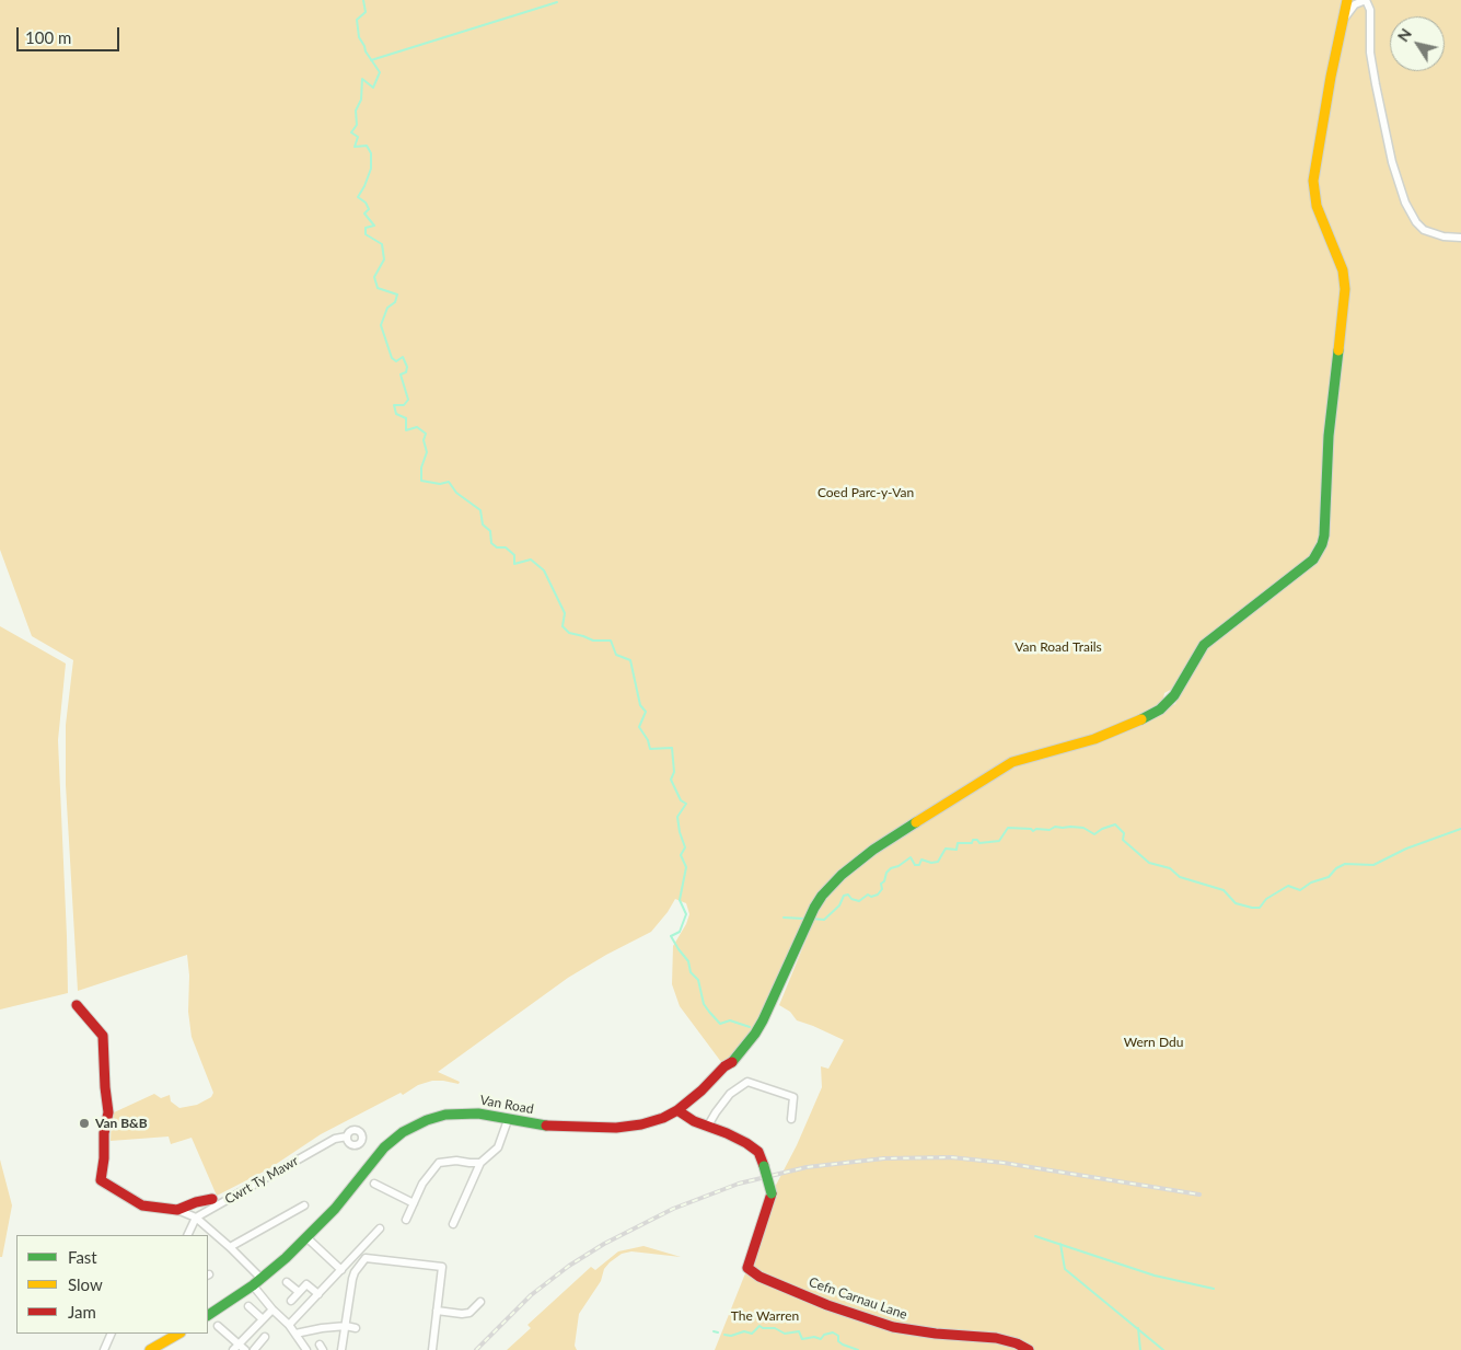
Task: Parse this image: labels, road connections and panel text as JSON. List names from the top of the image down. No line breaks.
{"streets":{"street":["Van Road","Cwrt Ty Mawr","Cefn Carnau Lane"]},"parks":["Coed Parc-y-Van","Van Road Trails","Wern Ddu","The Warren"],"places":["Van B&B"],"legend":["Fast","Slow","Jam"],"scale_bar":"100 m","north":"top left"}
